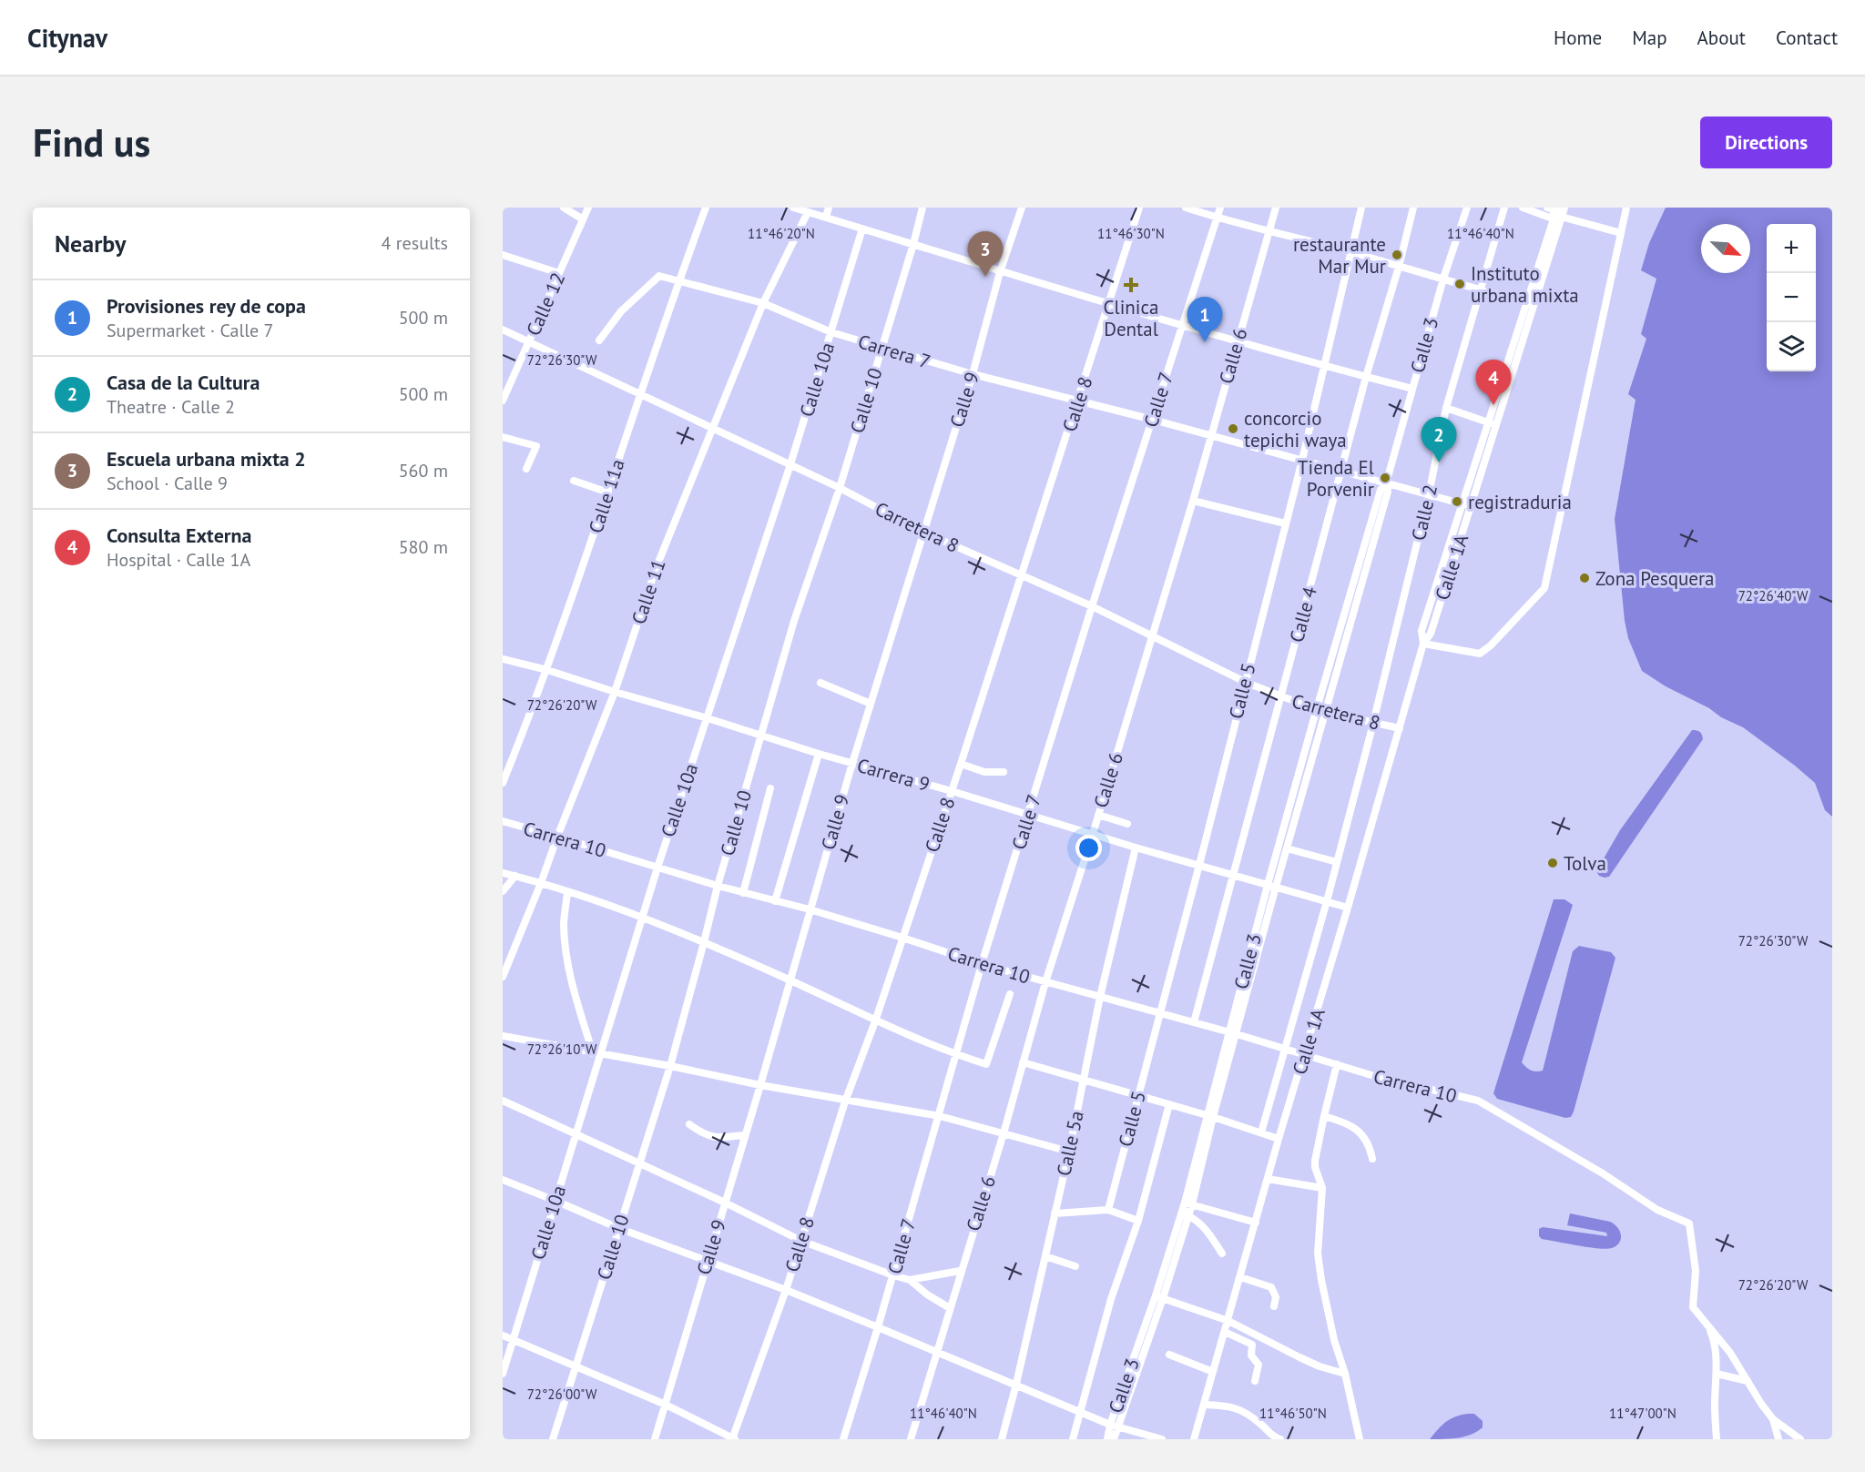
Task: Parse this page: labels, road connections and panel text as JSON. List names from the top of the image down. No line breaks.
{"streets":{"street":["Calle 12","Calle 3","Carrera 7","Calle 6","Calle 10a","Calle 9","Calle 7","Calle 10","Calle 8","Calle 11a","Calle 2","Carretera 8","Calle 1A","Calle 11","Calle 4","Calle 5","Carrera 9","Carrera 10","Calle 5a"]},"crossings":[["Calle 12","Carretera 8"],["Calle 3","Carrera 7"],["Calle 3","Carretera 8"],["Calle 3","Carrera 9"],["Calle 3","Carrera 10"],["Carrera 7","Calle 6"],["Carrera 7","Calle 10a"],["Carrera 7","Calle 9"],["Carrera 7","Calle 7"],["Carrera 7","Calle 10"],["Carrera 7","Calle 8"],["Carrera 7","Calle 11a"],["Carrera 7","Calle 2"],["Carrera 7","Calle 1A"],["Carrera 7","Calle 11"],["Carrera 7","Calle 4"],["Carrera 7","Calle 5"],["Calle 6","Carretera 8"],["Calle 6","Carrera 9"],["Calle 6","Carrera 10"],["Calle 10a","Carretera 8"],["Calle 10a","Carrera 9"],["Calle 10a","Carrera 10"],["Calle 9","Carretera 8"],["Calle 9","Carrera 9"],["Calle 9","Carrera 10"],["Calle 7","Carretera 8"],["Calle 7","Carrera 9"],["Calle 7","Carrera 10"],["Calle 10","Carretera 8"],["Calle 10","Carrera 9"],["Calle 10","Carrera 10"],["Calle 8","Carretera 8"],["Calle 8","Carrera 9"],["Calle 8","Carrera 10"],["Calle 11a","Carretera 8"],["Calle 11a","Carrera 9"],["Calle 2","Carretera 8"],["Calle 2","Carrera 9"],["Calle 2","Carrera 10"],["Carretera 8","Calle 1A"],["Carretera 8","Calle 11"],["Carretera 8","Calle 4"],["Carretera 8","Calle 5"],["Calle 1A","Carrera 9"],["Calle 1A","Carrera 10"],["Calle 11","Carrera 9"],["Calle 11","Carrera 10"],["Calle 4","Carrera 9"],["Calle 4","Carrera 10"],["Calle 5","Carrera 9"],["Calle 5","Carrera 10"],["Carrera 9","Calle 5a"],["Carrera 10","Calle 5a"]],"places":{"other":["restaurante Mar Mur","Instituto urbana mixta","concorcio tepichi waya","Tienda El Porvenir","registraduria","Zona Pesquera","Tolva"],"health":["Clinica Dental"]},"north":"bottom right","page":{"header":"Citynav","nav":["Home","Map","About","Contact"],"buttons":"Directions","title":"Find us","heading":["Nearby","4 results"],"map_buttons":["+","−"],"pins":["3","1","4","2"],"list":[{"mark":"1","name":"Provisiones rey de copa","note":"Supermarket · Calle 7","value":"500 m"},{"mark":"2","name":"Casa de la Cultura","note":"Theatre · Calle 2","value":"500 m"},{"mark":"3","name":"Escuela urbana mixta 2","note":"School · Calle 9","value":"560 m"},{"mark":"4","name":"Consulta Externa","note":"Hospital · Calle 1A","value":"580 m"}]},"coordinates":["11°46'20\"N","11°46'30\"N","11°46'40\"N","72°26'30\"W","72°26'40\"W","72°26'20\"W","72°26'10\"W","72°26'00\"W","11°46'50\"N","11°47'00\"N"]}
